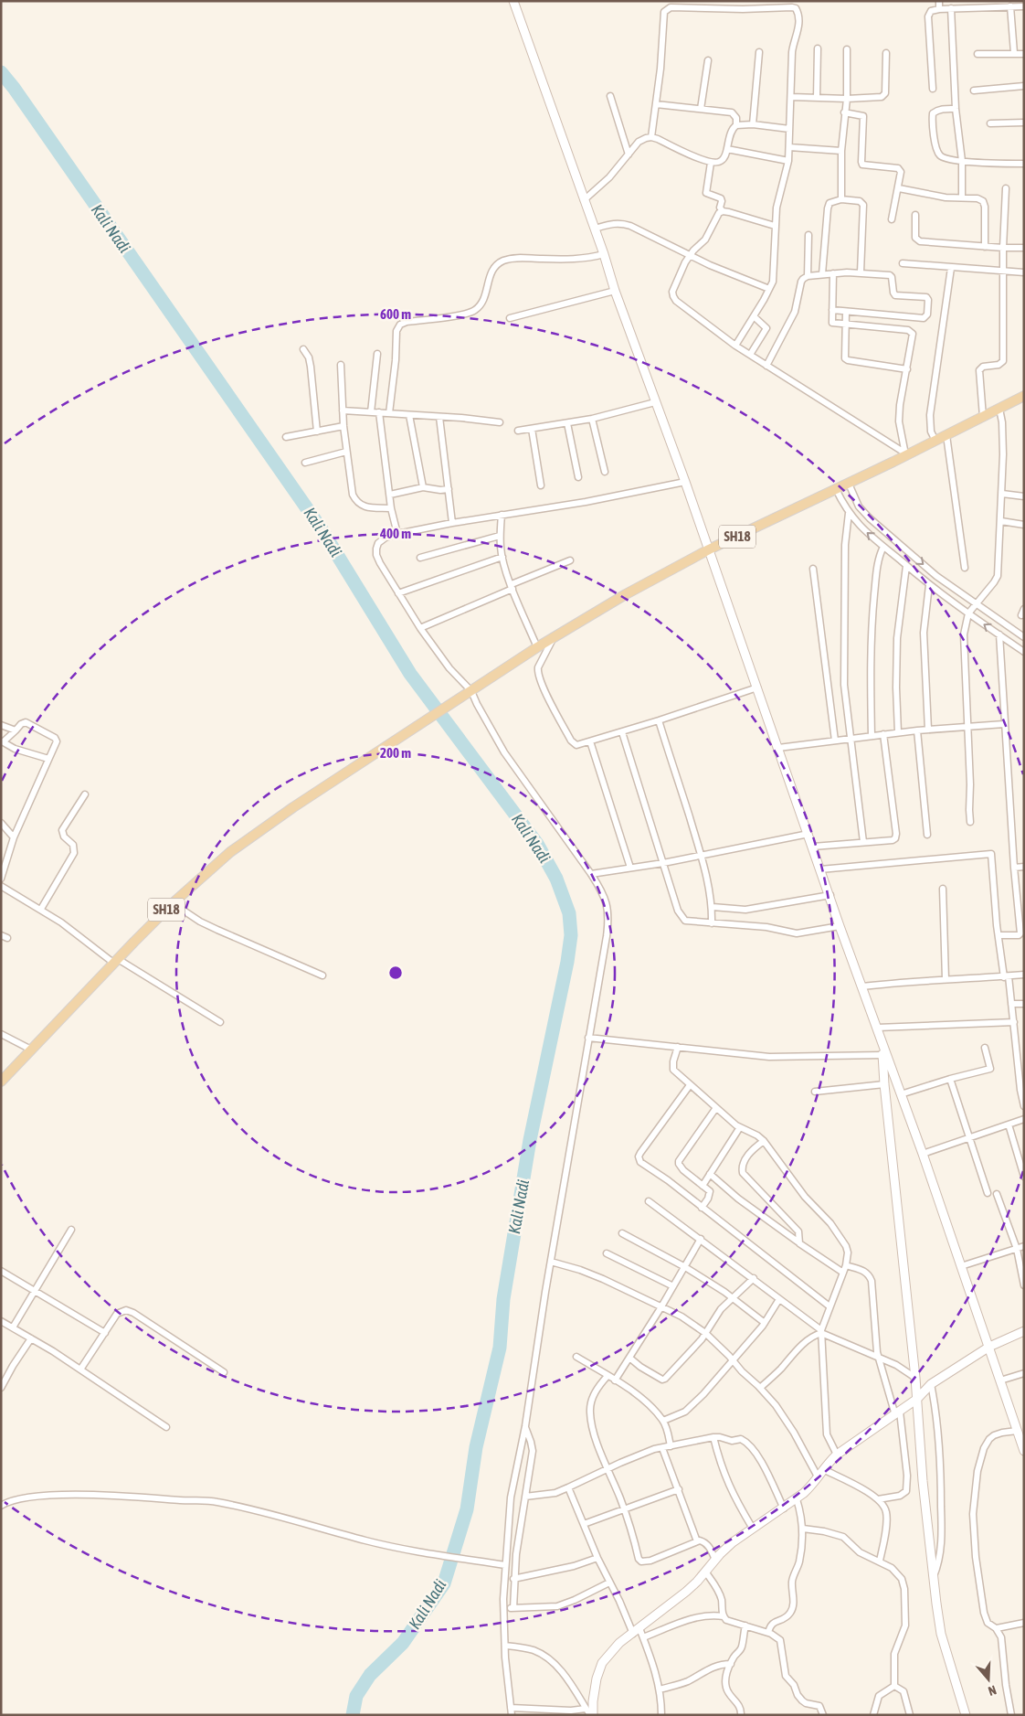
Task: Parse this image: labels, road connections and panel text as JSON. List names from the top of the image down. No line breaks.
{"streets":{"main road":["SH18"]},"water":["Kali Nadi"],"north":"bottom","rings":["600 m","400 m","200 m"]}
